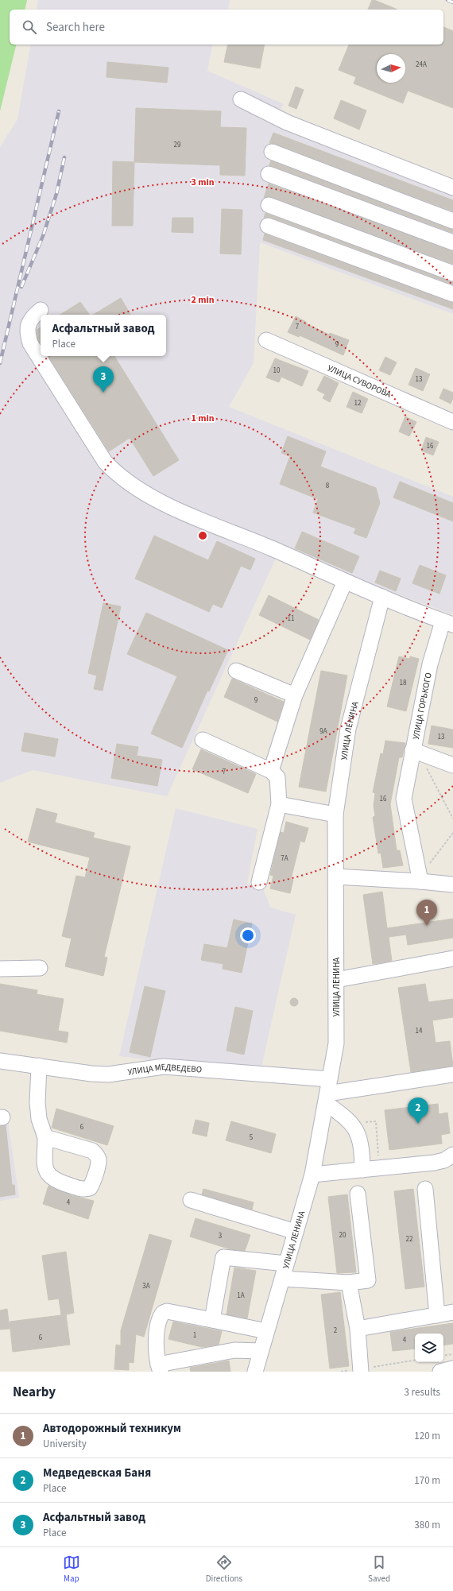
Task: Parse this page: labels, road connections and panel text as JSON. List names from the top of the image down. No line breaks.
{"streets":{"street":["УЛИЦА СУВОРОВА","УЛИЦА ГОРЬКОГО","УЛИЦА ЛЕНИНА","УЛИЦА МЕДВЕДЕВО"]},"crossings":[["УЛИЦА ЛЕНИНА","УЛИЦА МЕДВЕДЕВО"]],"house_numbers":["24А","29","7","9","10","13","12","16","8","11","18","9","9А","13","7","16","7А","14","6","5","4","20","3","22","3А","1А","2","1","6","4"],"north":"right","page":{"search":"Search here","popup":["Асфальтный завод","Place"],"pins":["3","1","2"],"heading":["Nearby","3 results"],"list":[{"mark":"1","name":"Автодорожный техникум","note":"University","value":"120 m"},{"mark":"2","name":"Медведевская Баня","note":"Place","value":"170 m"},{"mark":"3","name":"Асфальтный завод","note":"Place","value":"380 m"}],"nav":["Map","Directions","Saved"]},"rings":["3 min","2 min","1 min"]}
